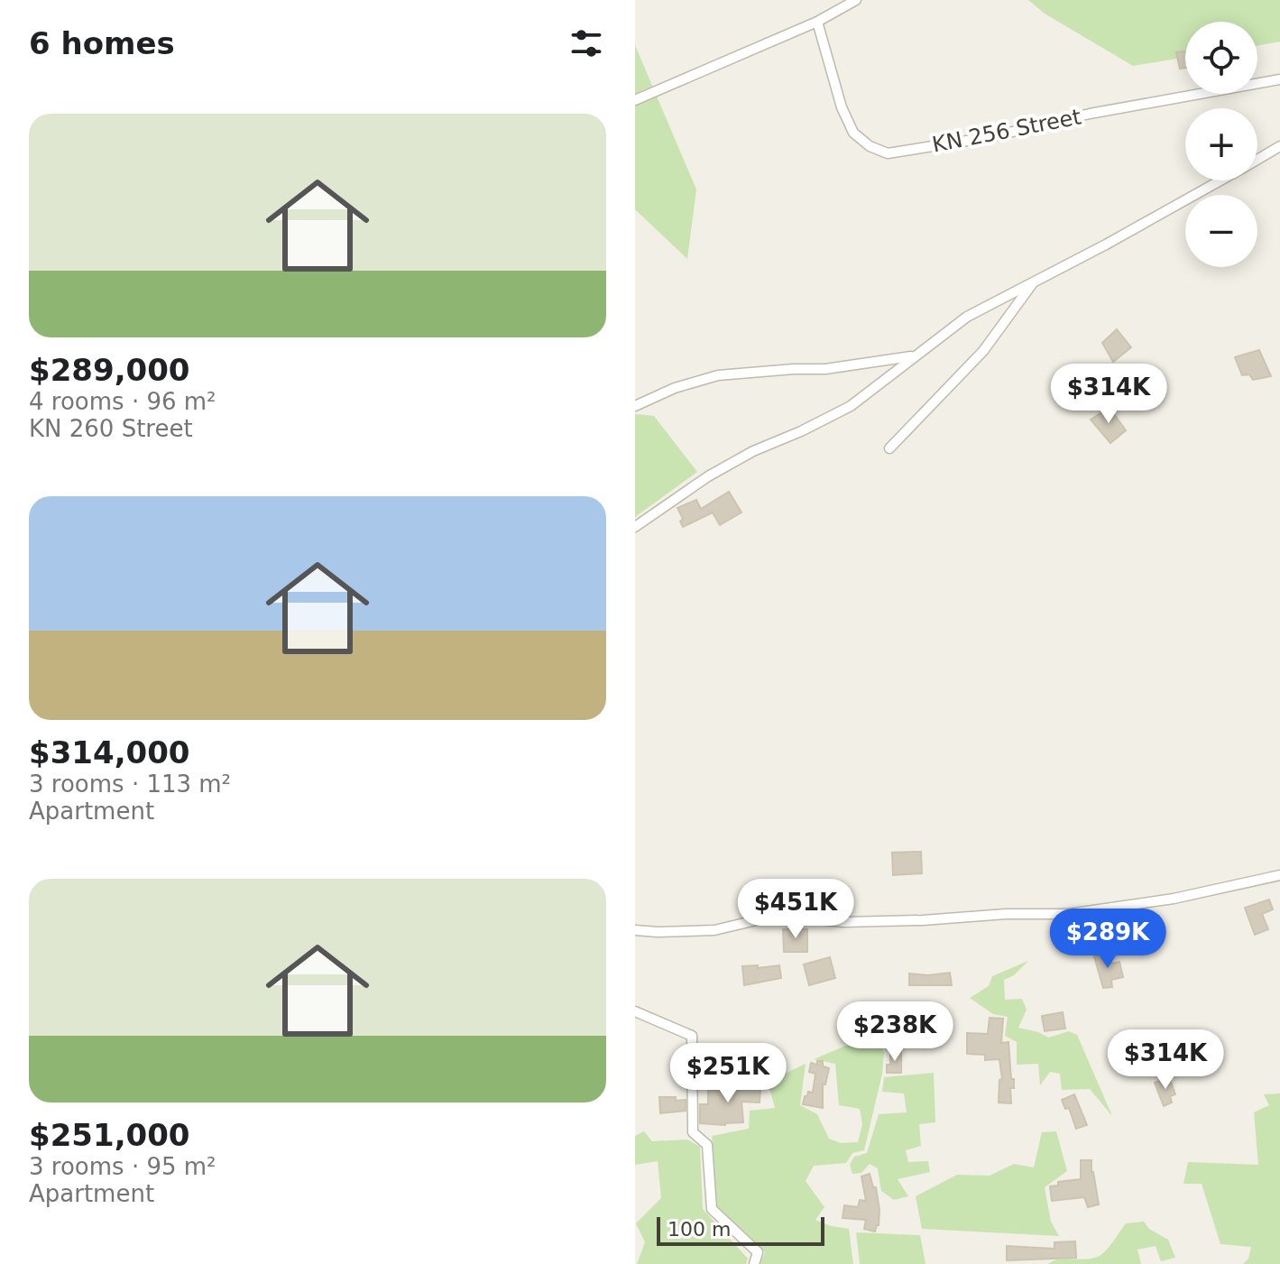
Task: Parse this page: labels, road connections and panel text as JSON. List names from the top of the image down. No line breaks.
{"streets":{"street":["KN 256 Street"]},"scale_bar":"100 m","page":{"heading":"6 homes","map_buttons":["+","−"],"list":[{"name":"$289,000","note":"4 rooms · 96 m² · KN 260 Street"},{"name":"$314,000","note":"3 rooms · 113 m² · Apartment"},{"name":"$251,000","note":"3 rooms · 95 m² · Apartment"}],"price":["$314K","$451K","$289K","$238K","$314K","$251K"],"scale":"100 m"}}
